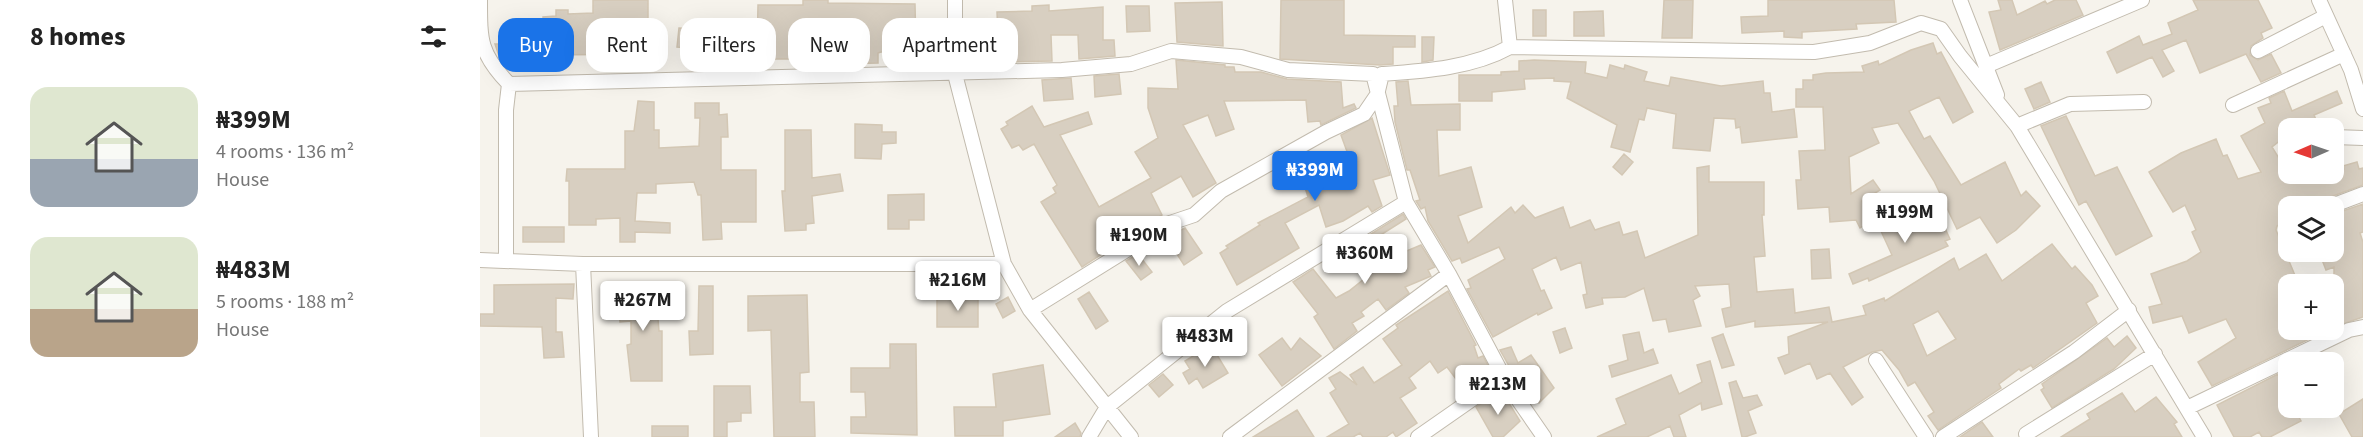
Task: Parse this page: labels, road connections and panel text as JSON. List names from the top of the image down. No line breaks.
{"north":"left","page":{"heading":"8 homes","chip":["Buy","Rent","Filters","New","Apartment"],"list":[{"name":"₦399M","note":"4 rooms · 136 m² · House"},{"name":"₦483M","note":"5 rooms · 188 m² · House"}],"map_buttons":["+","−"],"price":["₦399M","₦199M","₦190M","₦360M","₦216M","₦267M","₦483M","₦213M"]}}
